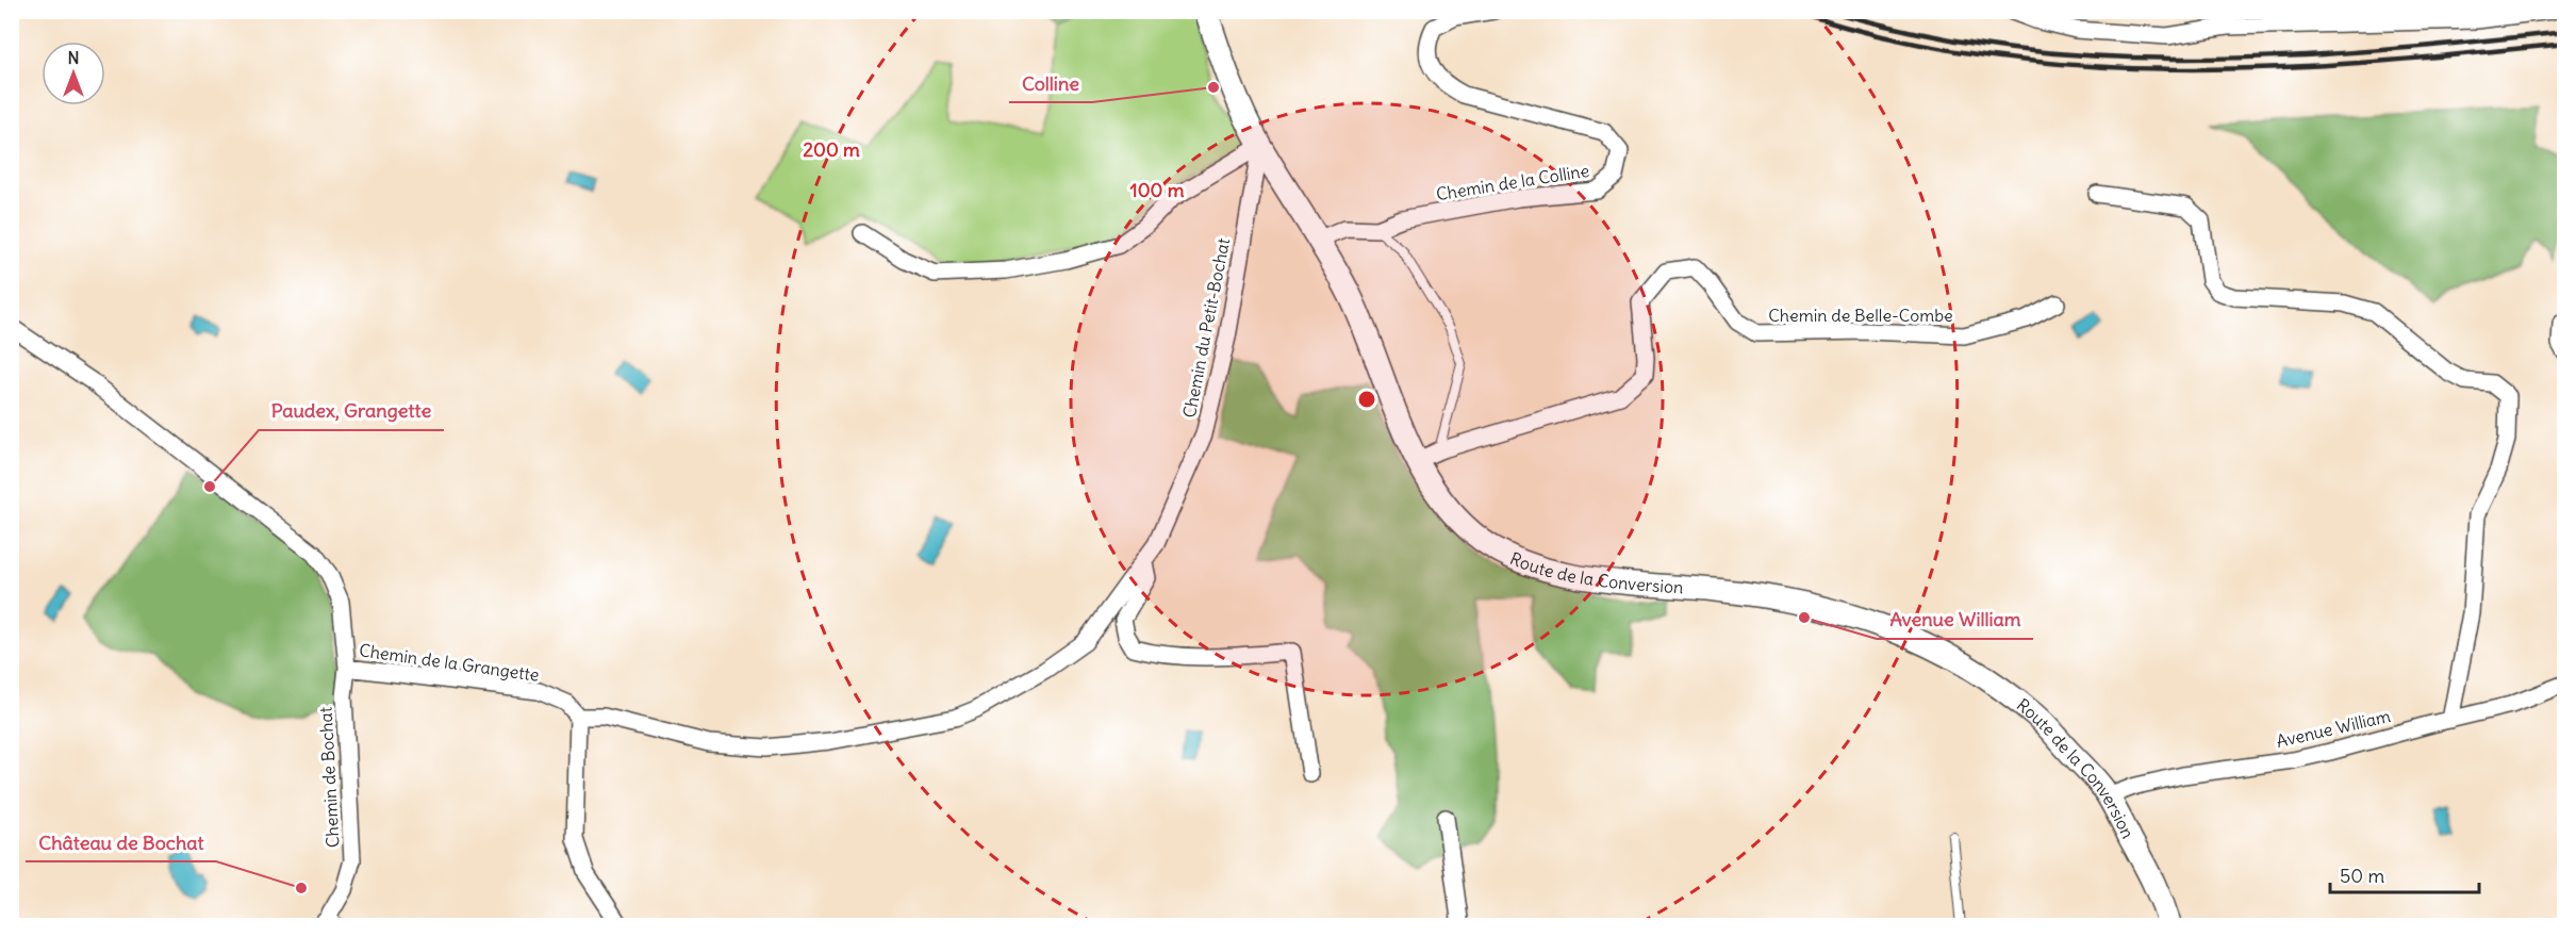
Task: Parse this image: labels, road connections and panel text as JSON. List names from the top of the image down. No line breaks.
{"streets":{"main road":["Route de la Conversion"],"street":["Chemin de la Colline","Chemin de Belle-Combe","Chemin du Petit-Bochat","Chemin de la Grangette","Avenue William","Chemin de Bochat"]},"crossings":[["Chemin de la Colline","Route de la Conversion"],["Chemin de Belle-Combe","Route de la Conversion"],["Chemin du Petit-Bochat","Route de la Conversion"],["Chemin du Petit-Bochat","Chemin de la Grangette"],["Route de la Conversion","Avenue William"],["Chemin de la Grangette","Chemin de Bochat"]],"places":["Colline","Paudex, Grangette","Avenue William","Château de Bochat"],"scale_bar":"50 m","north":"top","rings":["200 m","100 m"]}
